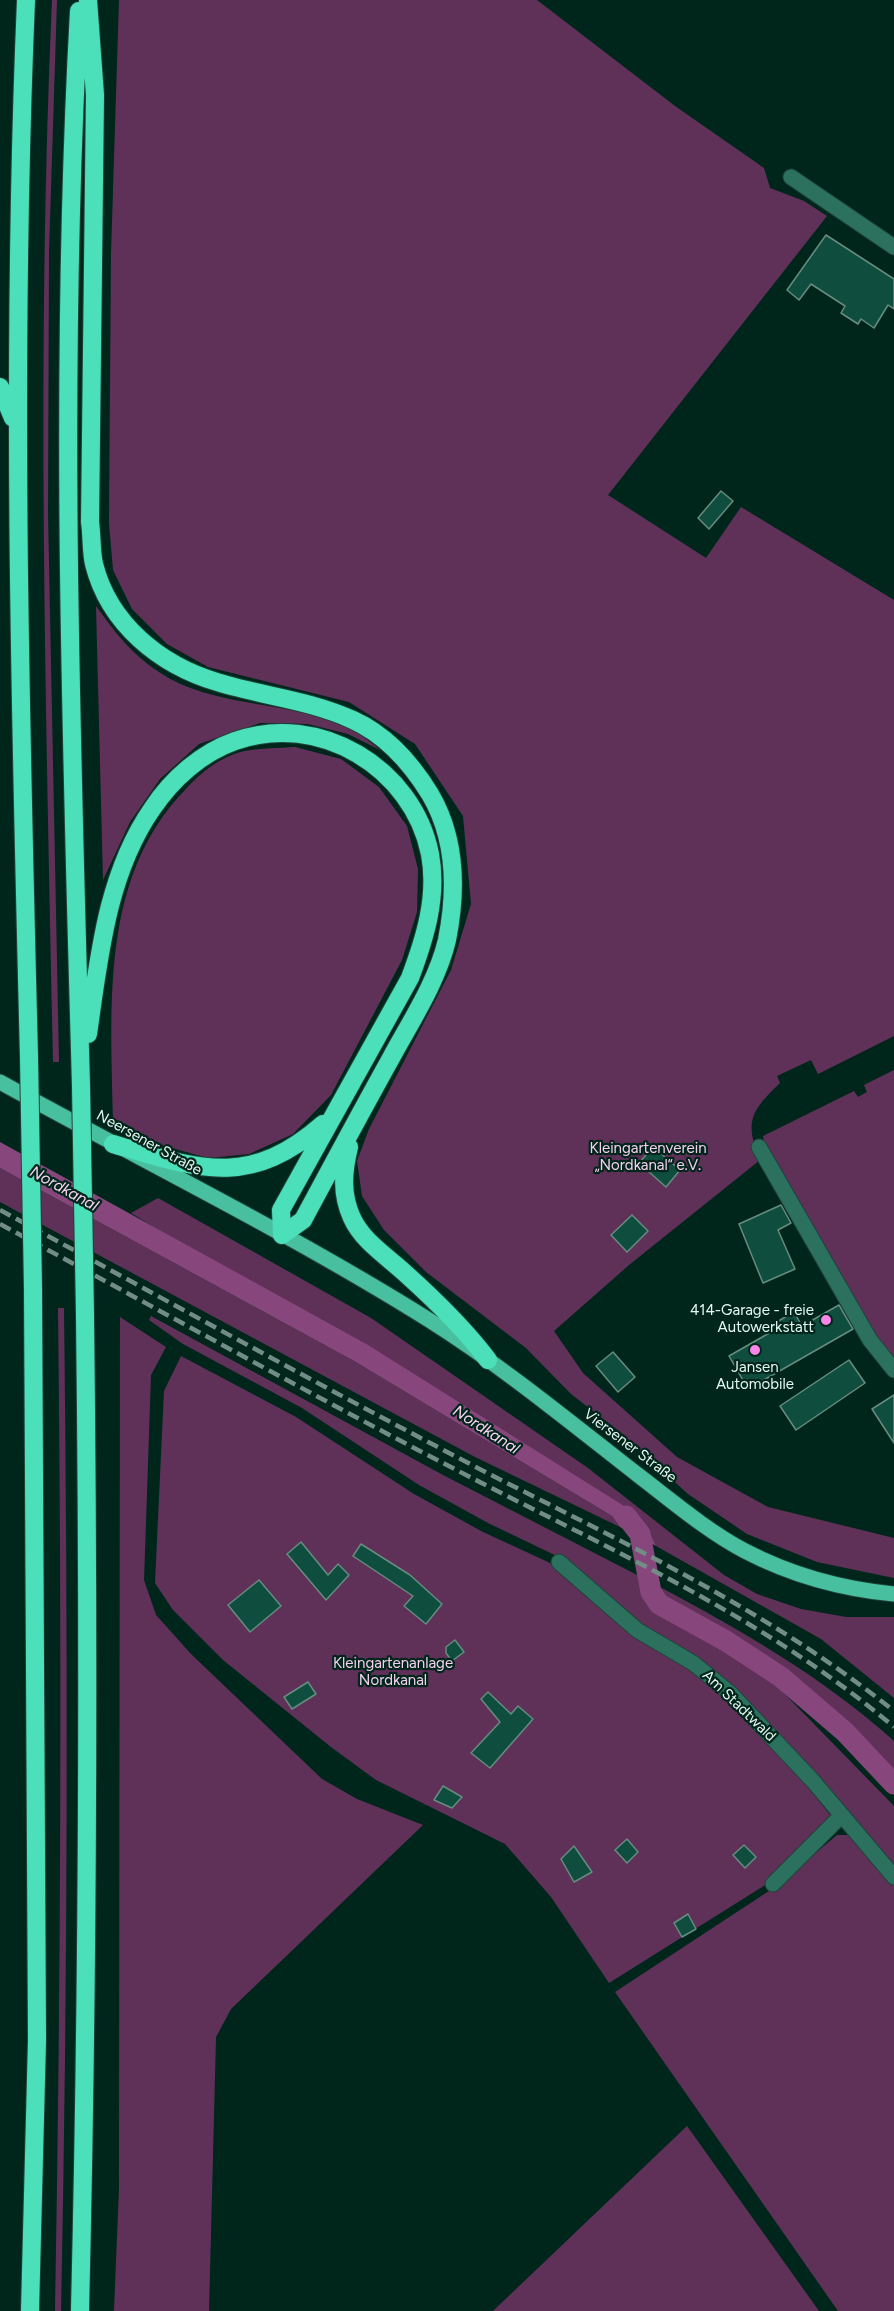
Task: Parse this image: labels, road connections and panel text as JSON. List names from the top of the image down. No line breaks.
{"streets":{"main road":["Neersener Straße","Viersener Straße"],"street":["Am Stadtwald"]},"crossings":[["Neersener Straße","Viersener Straße"]],"water":["Nordkanal"],"parks":["Kleingartenverein „Nordkanal“ e.V.","Kleingartenanlage Nordkanal"],"places":["414-Garage - freie Autowerkstatt","Jansen Automobile"]}
